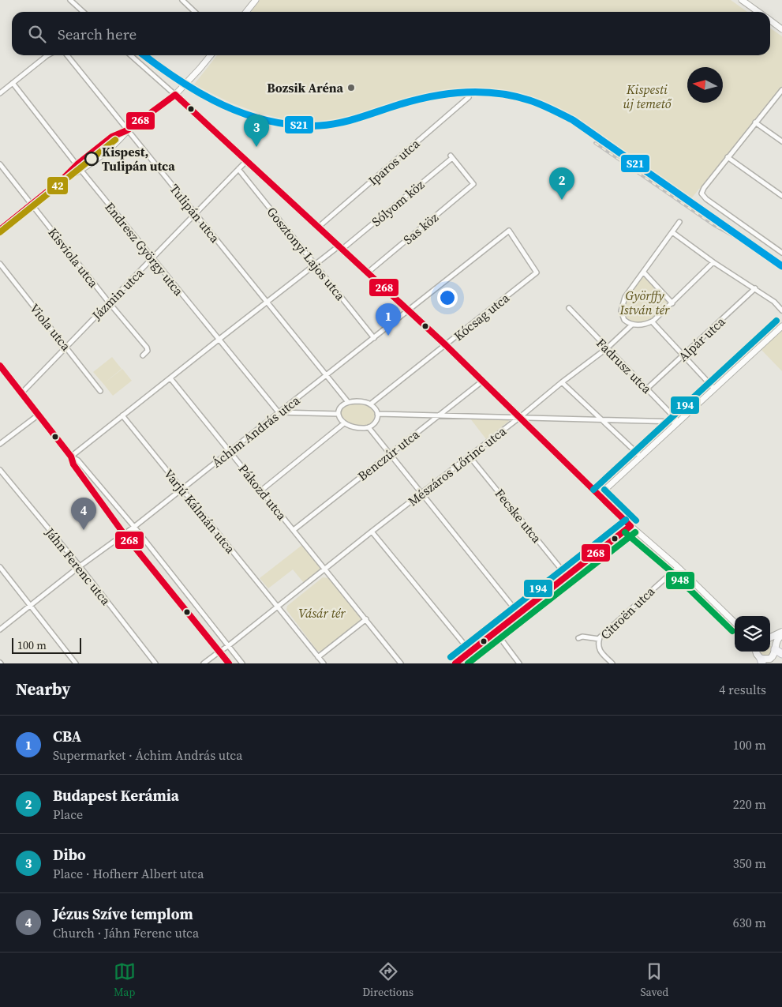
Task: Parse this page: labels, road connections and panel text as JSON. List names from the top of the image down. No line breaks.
{"streets":{"street":["Iparos utca","Sólyom köz","Tulipán utca","Sas köz","Endresz György utca","Gosztonyi Lajos utca","Kisviola utca","Jázmin utca","Kócsag utca","Viola utca","Alpár utca","Fadrusz utca","Áchim András utca","Benczúr utca","Mészáros Lőrinc utca","Pákozd utca","Varjú Kálmán utca","Fecske utca","Jáhn Ferenc utca","Citroën utca"]},"crossings":[["Sólyom köz","Tulipán utca"],["Sólyom köz","Sas köz"],["Sólyom köz","Endresz György utca"],["Sólyom köz","Gosztonyi Lajos utca"],["Sólyom köz","Pákozd utca"],["Sólyom köz","Varjú Kálmán utca"],["Tulipán utca","Jázmin utca"],["Tulipán utca","Kócsag utca"],["Tulipán utca","Áchim András utca"],["Endresz György utca","Jázmin utca"],["Endresz György utca","Áchim András utca"],["Gosztonyi Lajos utca","Jázmin utca"],["Gosztonyi Lajos utca","Áchim András utca"],["Kisviola utca","Jázmin utca"],["Jázmin utca","Viola utca"],["Kócsag utca","Áchim András utca"],["Alpár utca","Fadrusz utca"],["Fadrusz utca","Mészáros Lőrinc utca"],["Áchim András utca","Pákozd utca"],["Áchim András utca","Varjú Kálmán utca"],["Áchim András utca","Jáhn Ferenc utca"],["Benczúr utca","Pákozd utca"],["Mészáros Lőrinc utca","Pákozd utca"],["Mészáros Lőrinc utca","Fecske utca"]],"parks":["Kispesti új temető","Györffy István tér","Vásár tér"],"places":["Bozsik Aréna","Kispest, Tulipán utca"],"lines":["transit line S21","transit line 268","transit line 42","transit line 194","transit line 948"],"scale_bar":"100 m","north":"left","page":{"search":"Search here","pins":["3","2","1","4"],"scale":"100 m","heading":["Nearby","4 results"],"list":[{"mark":"1","name":"CBA","note":"Supermarket · Áchim András utca","value":"100 m"},{"mark":"2","name":"Budapest Kerámia","note":"Place","value":"220 m"},{"mark":"3","name":"Dibo","note":"Place · Hofherr Albert utca","value":"350 m"},{"mark":"4","name":"Jézus Szíve templom","note":"Church · Jáhn Ferenc utca","value":"630 m"}],"nav":["Map","Directions","Saved"]}}
